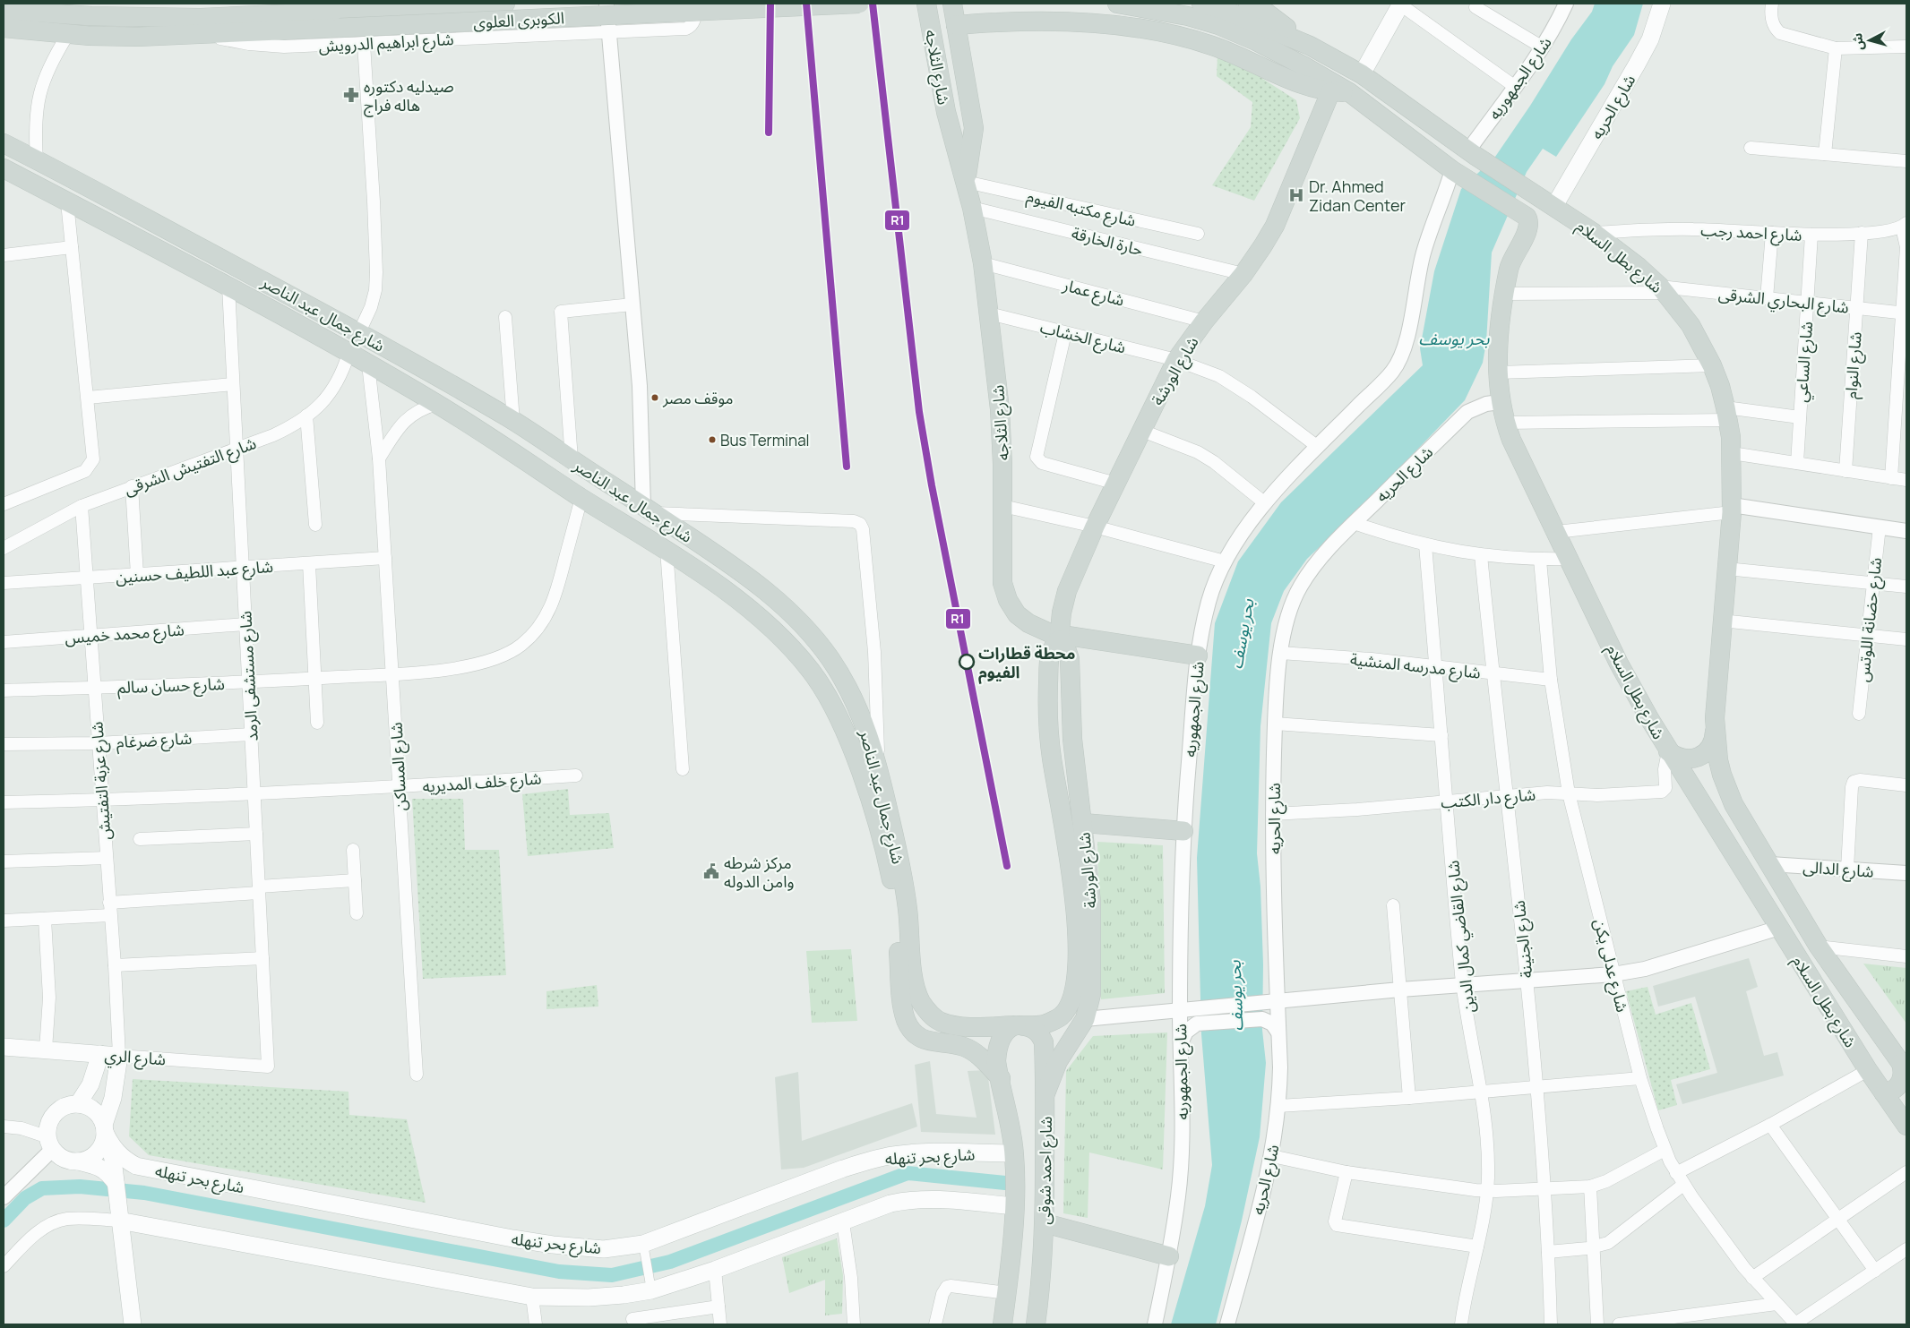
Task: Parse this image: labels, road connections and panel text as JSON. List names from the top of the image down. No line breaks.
{"streets":{"main road":["الكوبرى العلوى","شارع ابراهيم الدرويش","شارع الثلاجه","شارع الحريه","شارع بطل السلام","شارع جمال عبد الناصر","شارع الورشة","شارع الري","شارع بحر تنهله","شارع احمد شوقى"],"street":["شارع الجمهوريه","شارع مكتبه الفيوم","شارع احمد رجب","حارة الخارقة","شارع عمار","شارع البحاري الشرقى","شارع الخشاب","شارع الساعي","شارع النوام","شارع التفتيش الشرقى","شارع عبد اللطيف حسنين","شارع حضانة اللوتس","شارع محمد خميس","شارع مدرسه المنشية","شارع مستشفى الرمد","شارع حسان سالم","شارع ضرغام","شارع المساكن","شارع عزبة التفتيش","شارع خلف المديريه","شارع دار الكتب","شارع الدالى","شارع القاضي كمال الدين","شارع الجنينة","شارع عدلى يكن"]},"crossings":[["الكوبرى العلوى","شارع ابراهيم الدرويش"],["شارع الثلاجه","شارع الجمهوريه"],["شارع الثلاجه","شارع مكتبه الفيوم"],["شارع الثلاجه","حارة الخارقة"],["شارع الثلاجه","شارع عمار"],["شارع الثلاجه","شارع الخشاب"],["شارع الثلاجه","شارع الورشة"],["شارع الجمهوريه","شارع بطل السلام"],["شارع الجمهوريه","شارع الخشاب"],["شارع الحريه","شارع بطل السلام"],["شارع الحريه","شارع مدرسه المنشية"],["شارع الحريه","شارع دار الكتب"],["شارع احمد رجب","شارع بطل السلام"],["شارع احمد رجب","شارع الساعي"],["شارع احمد رجب","شارع النوام"],["حارة الخارقة","شارع الورشة"],["شارع بطل السلام","شارع البحاري الشرقى"],["شارع بطل السلام","شارع دار الكتب"],["شارع بطل السلام","شارع الدالى"],["شارع عمار","شارع الورشة"],["شارع البحاري الشرقى","شارع الساعي"],["شارع البحاري الشرقى","شارع النوام"],["شارع جمال عبد الناصر","شارع التفتيش الشرقى"],["شارع جمال عبد الناصر","شارع مستشفى الرمد"],["شارع جمال عبد الناصر","شارع حسان سالم"],["شارع جمال عبد الناصر","شارع المساكن"],["شارع الخشاب","شارع الورشة"],["شارع الورشة","شارع احمد شوقى"],["شارع التفتيش الشرقى","شارع مستشفى الرمد"],["شارع التفتيش الشرقى","شارع عزبة التفتيش"],["شارع عبد اللطيف حسنين","شارع مستشفى الرمد"],["شارع عبد اللطيف حسنين","شارع المساكن"],["شارع عبد اللطيف حسنين","شارع عزبة التفتيش"],["شارع محمد خميس","شارع مستشفى الرمد"],["شارع محمد خميس","شارع عزبة التفتيش"],["شارع مدرسه المنشية","شارع القاضي كمال الدين"],["شارع مدرسه المنشية","شارع الجنينة"],["شارع مدرسه المنشية","شارع عدلى يكن"],["شارع مستشفى الرمد","شارع حسان سالم"],["شارع مستشفى الرمد","شارع ضرغام"],["شارع مستشفى الرمد","شارع خلف المديريه"],["شارع مستشفى الرمد","شارع الري"],["شارع حسان سالم","شارع المساكن"],["شارع حسان سالم","شارع عزبة التفتيش"],["شارع ضرغام","شارع عزبة التفتيش"],["شارع المساكن","شارع خلف المديريه"],["شارع عزبة التفتيش","شارع خلف المديريه"],["شارع عزبة التفتيش","شارع الري"],["شارع دار الكتب","شارع القاضي كمال الدين"],["شارع دار الكتب","شارع الجنينة"],["شارع دار الكتب","شارع عدلى يكن"],["شارع بحر تنهله","شارع احمد شوقى"]],"water":["بحر يوسف"],"places":{"pharmacy":["صيدليه دكتوره هاله فراج"],"hospital":["Dr. Ahmed Zidan Center"],"other":["موقف مصر","Bus Terminal","محطة قطارات الفيوم"],"public building":["مركز شرطه وامن الدوله"]},"lines":["transit line R1"],"north":"left"}
